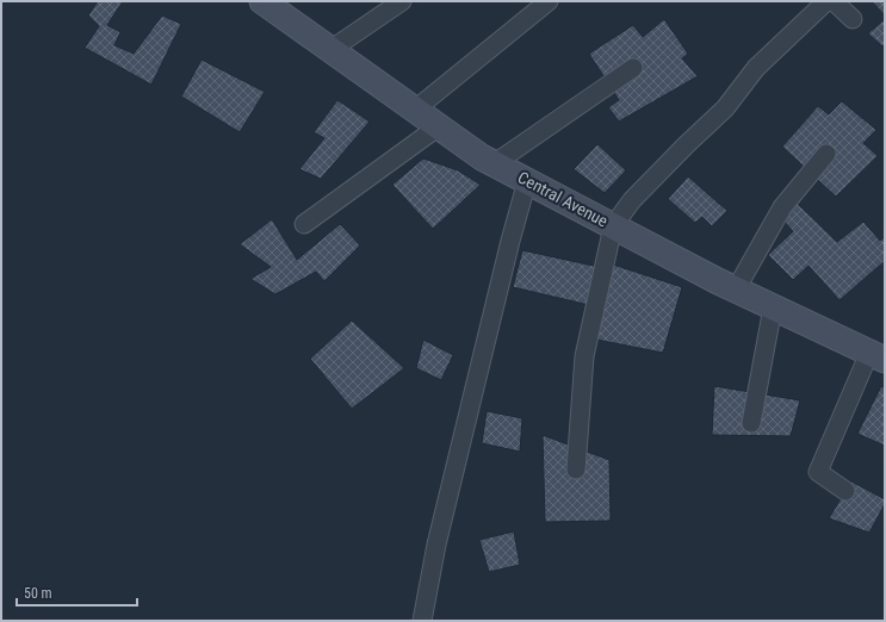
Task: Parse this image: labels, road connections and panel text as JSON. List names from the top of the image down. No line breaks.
{"streets":{"street":["Central Avenue"]},"scale_bar":"50 m"}
